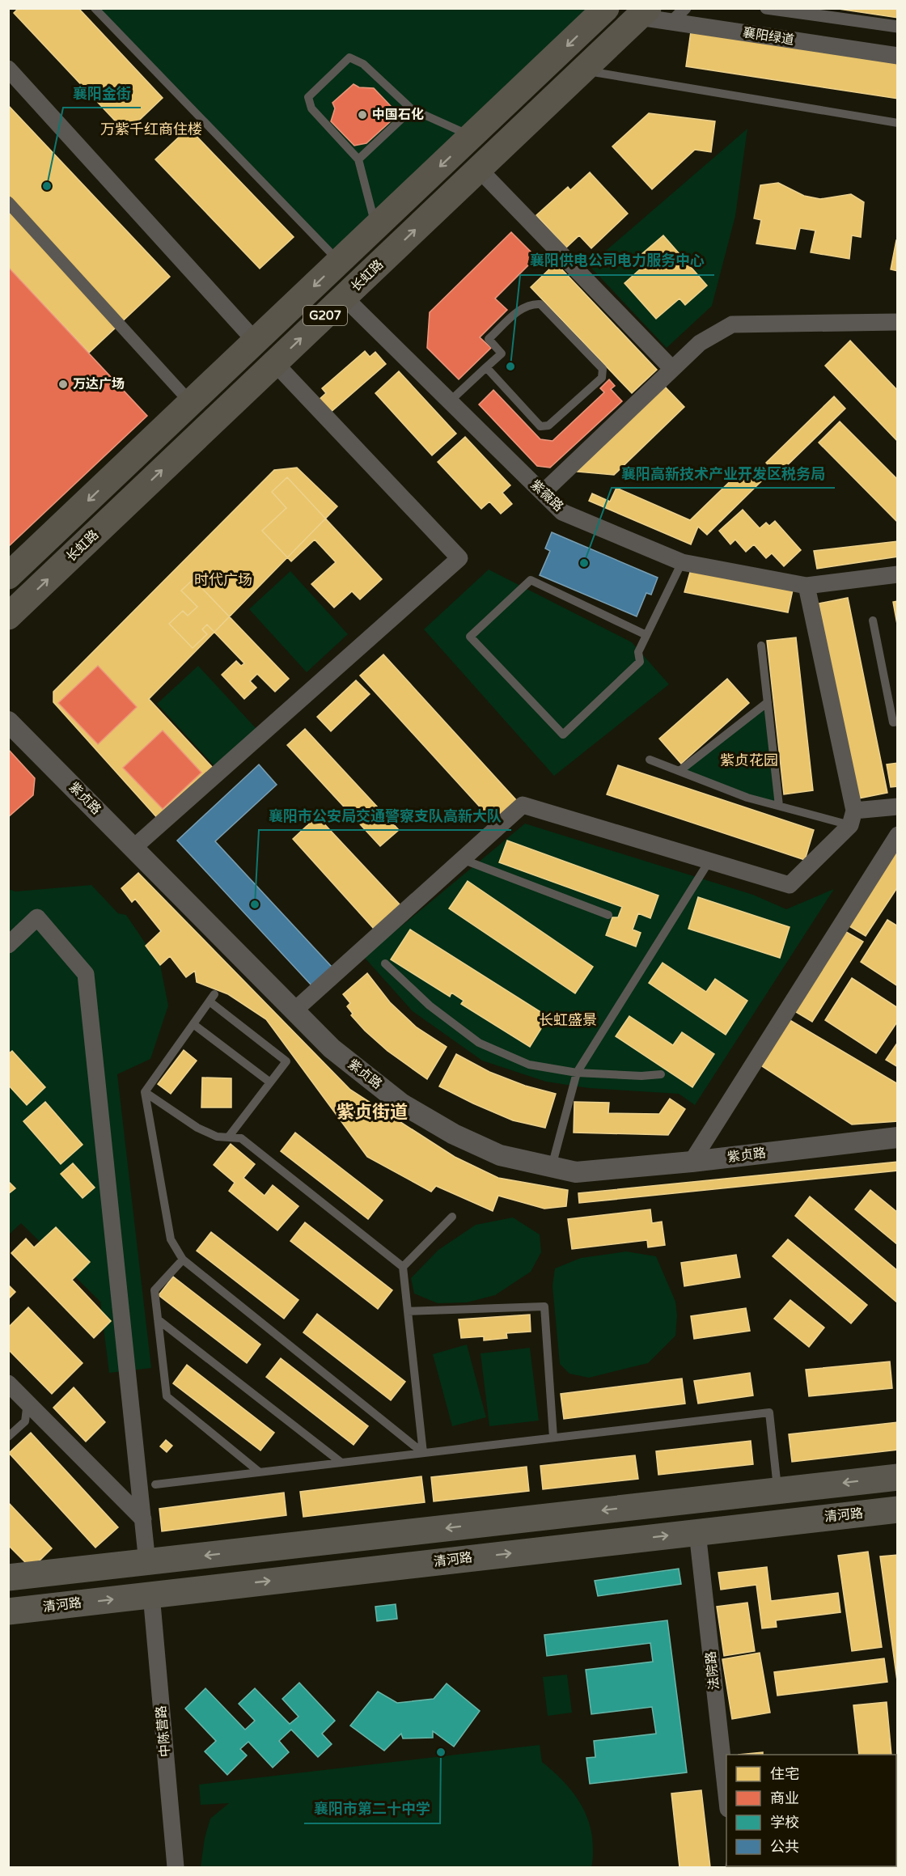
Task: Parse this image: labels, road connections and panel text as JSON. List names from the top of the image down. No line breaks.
{"streets":{"highway":["长虹路","G207"],"main road":["清河路"],"street":["襄阳绿道","紫薇路","紫贞路","法院路","中陈营路"]},"crossings":[["襄阳绿道","长虹路"],["长虹路","紫薇路"],["清河路","法院路"],["清河路","中陈营路"]],"districts":["万紫千红商住楼","时代广场","紫贞花园","长虹盛景","紫贞街道"],"places":["中国石化","襄阳金街","襄阳供电公司电力服务中心","万达广场","襄阳高新技术产业开发区税务局","襄阳市公安局交通警察支队高新大队","襄阳市第二十中学"],"legend":["住宅","商业","学校","公共"]}
